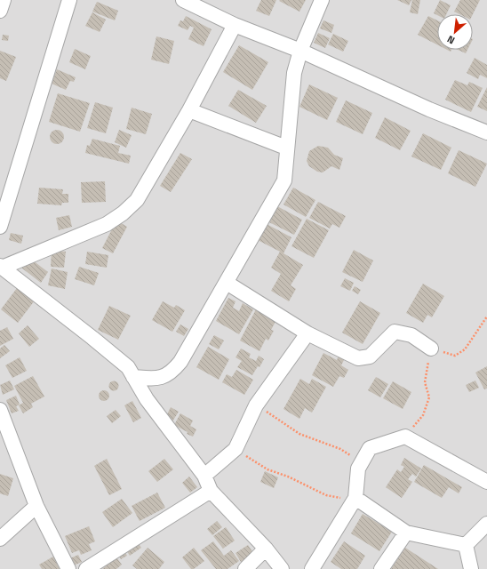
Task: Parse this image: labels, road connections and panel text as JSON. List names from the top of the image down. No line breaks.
{"north":"bottom left"}
